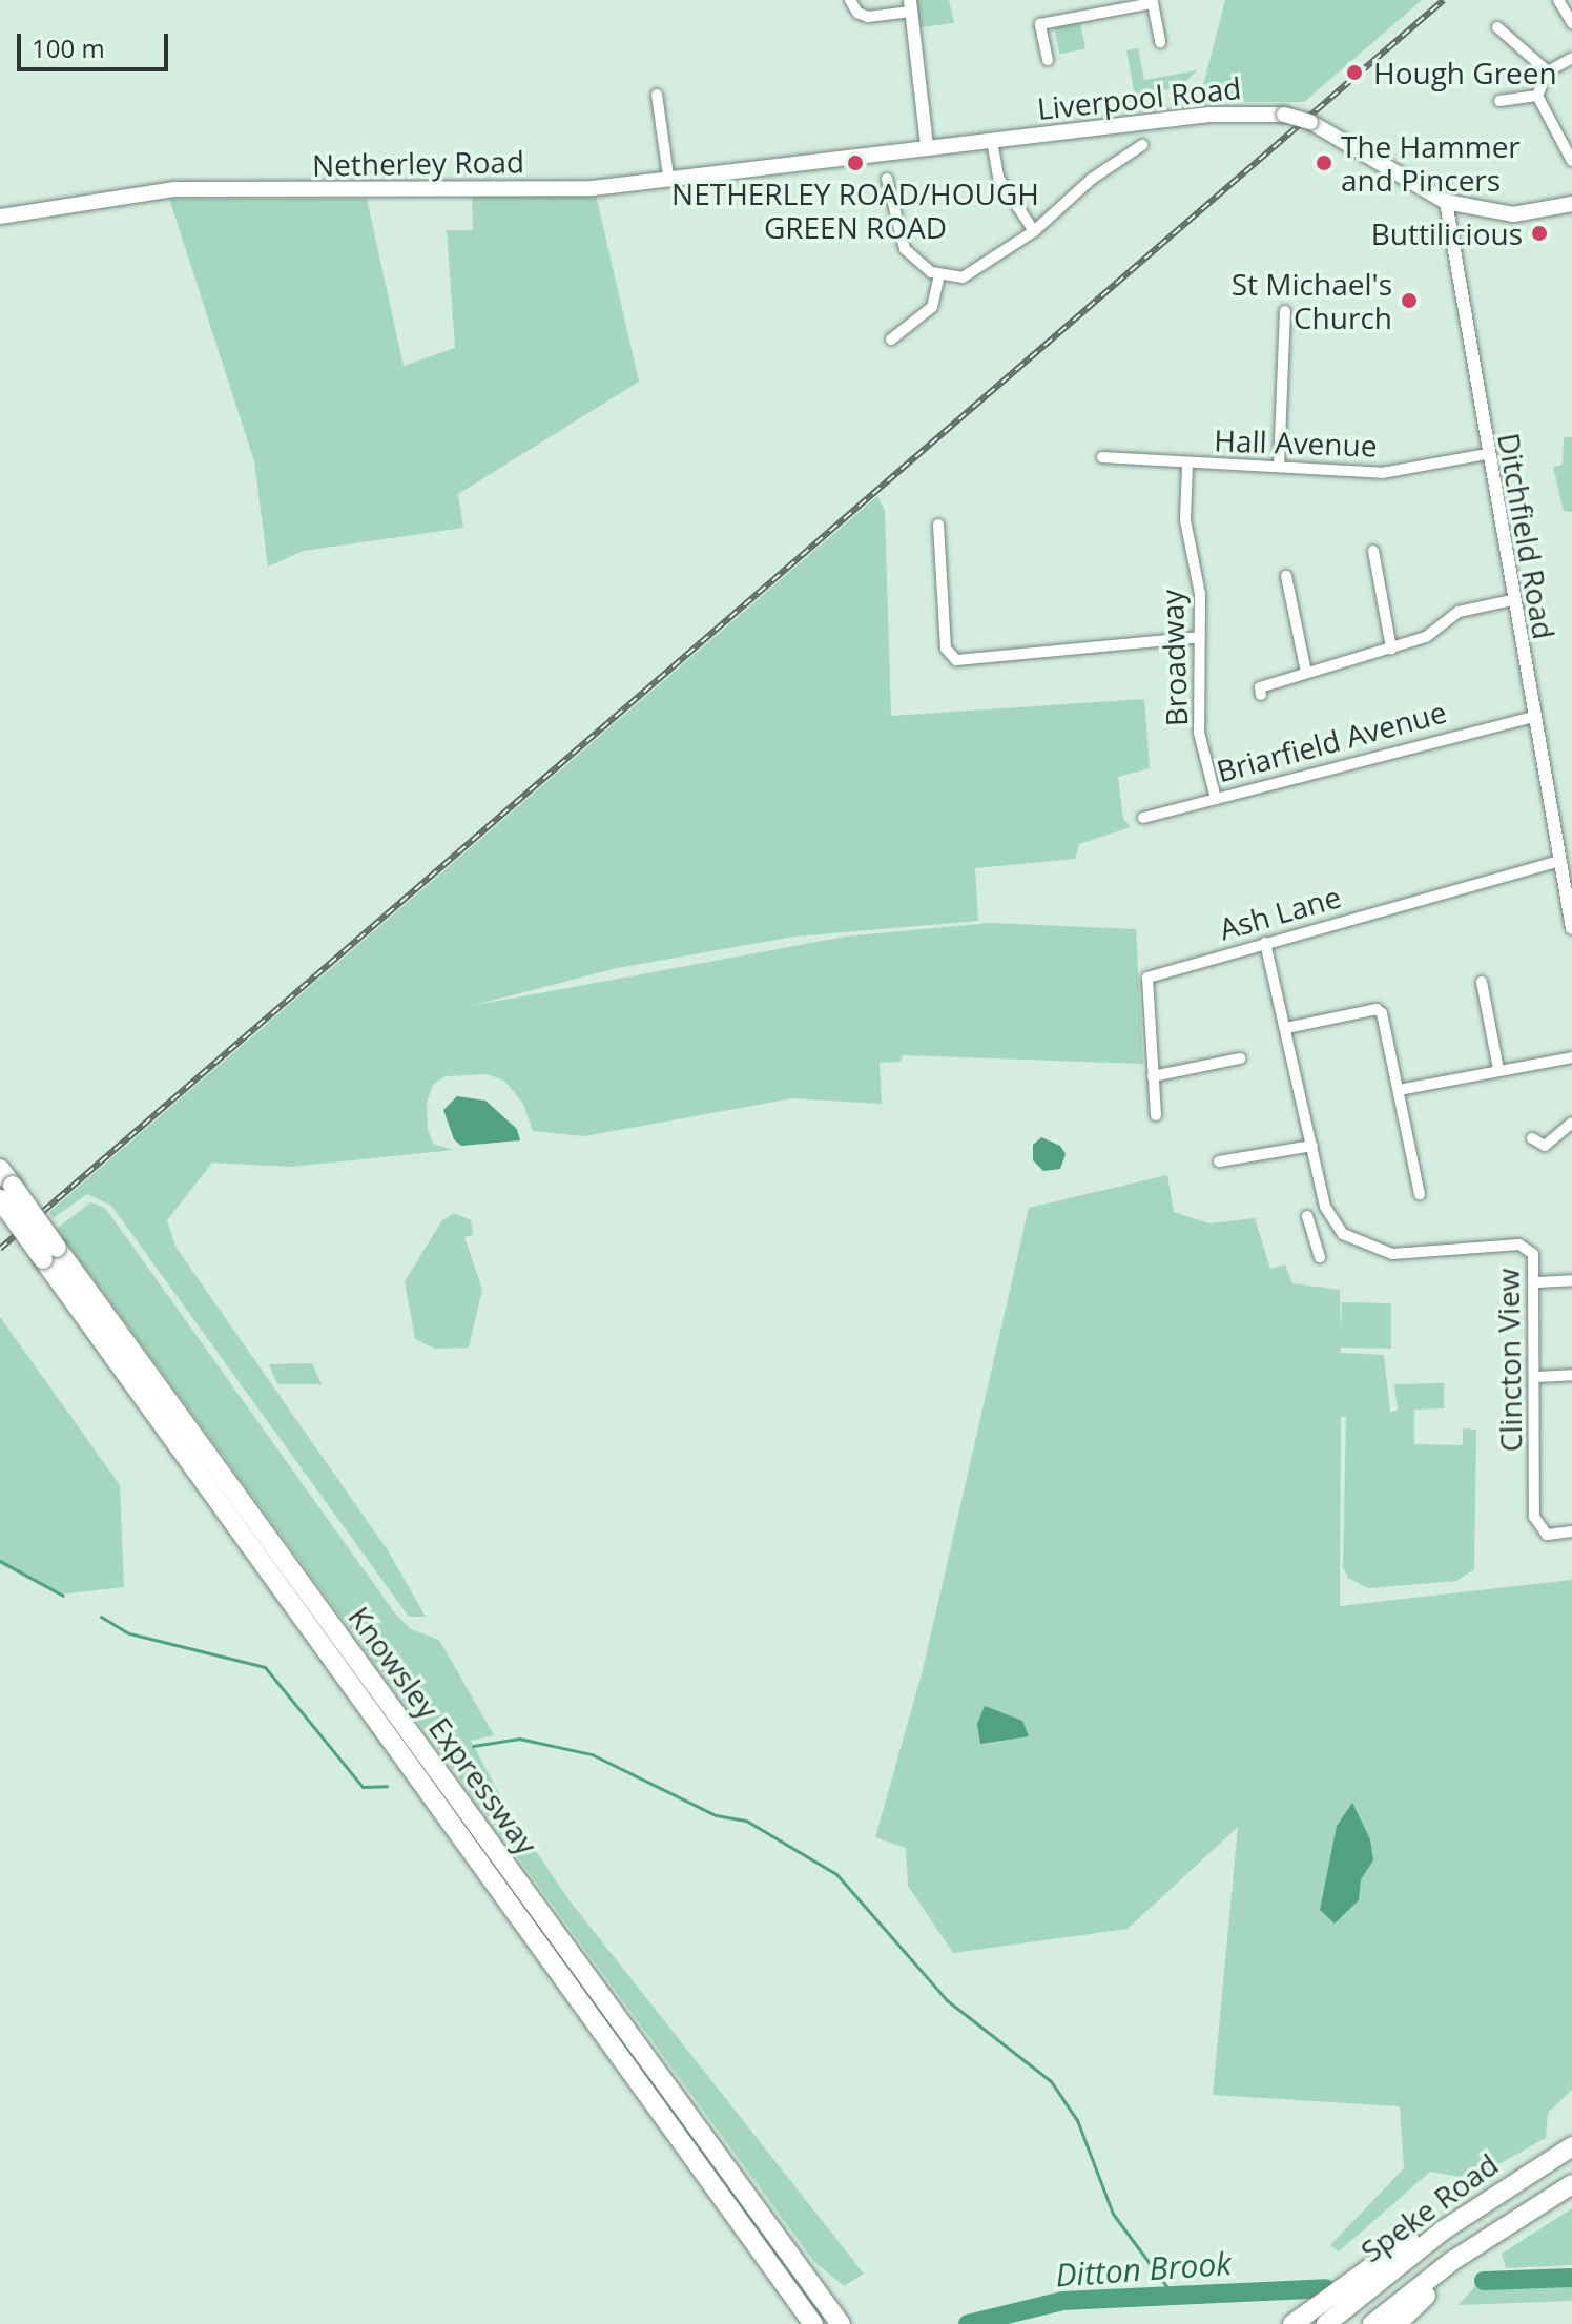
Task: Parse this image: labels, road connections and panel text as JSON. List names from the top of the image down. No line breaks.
{"streets":{"highway":["Knowsley Expressway","Speke Road"],"main road":["Liverpool Road","Netherley Road"],"street":["Hall Avenue","Ditchfield Road","Broadway","Briarfield Avenue","Ash Lane","Clincton View"]},"crossings":[["Liverpool Road","Netherley Road"],["Liverpool Road","Ditchfield Road"],["Hall Avenue","Ditchfield Road"],["Hall Avenue","Broadway"],["Ditchfield Road","Briarfield Avenue"],["Ditchfield Road","Ash Lane"],["Broadway","Briarfield Avenue"]],"water":["Ditton Brook"],"places":["Hough Green","NETHERLEY ROAD/HOUGH GREEN ROAD","The Hammer and Pincers","Buttilicious","St Michael's Church"],"scale_bar":"100 m"}
